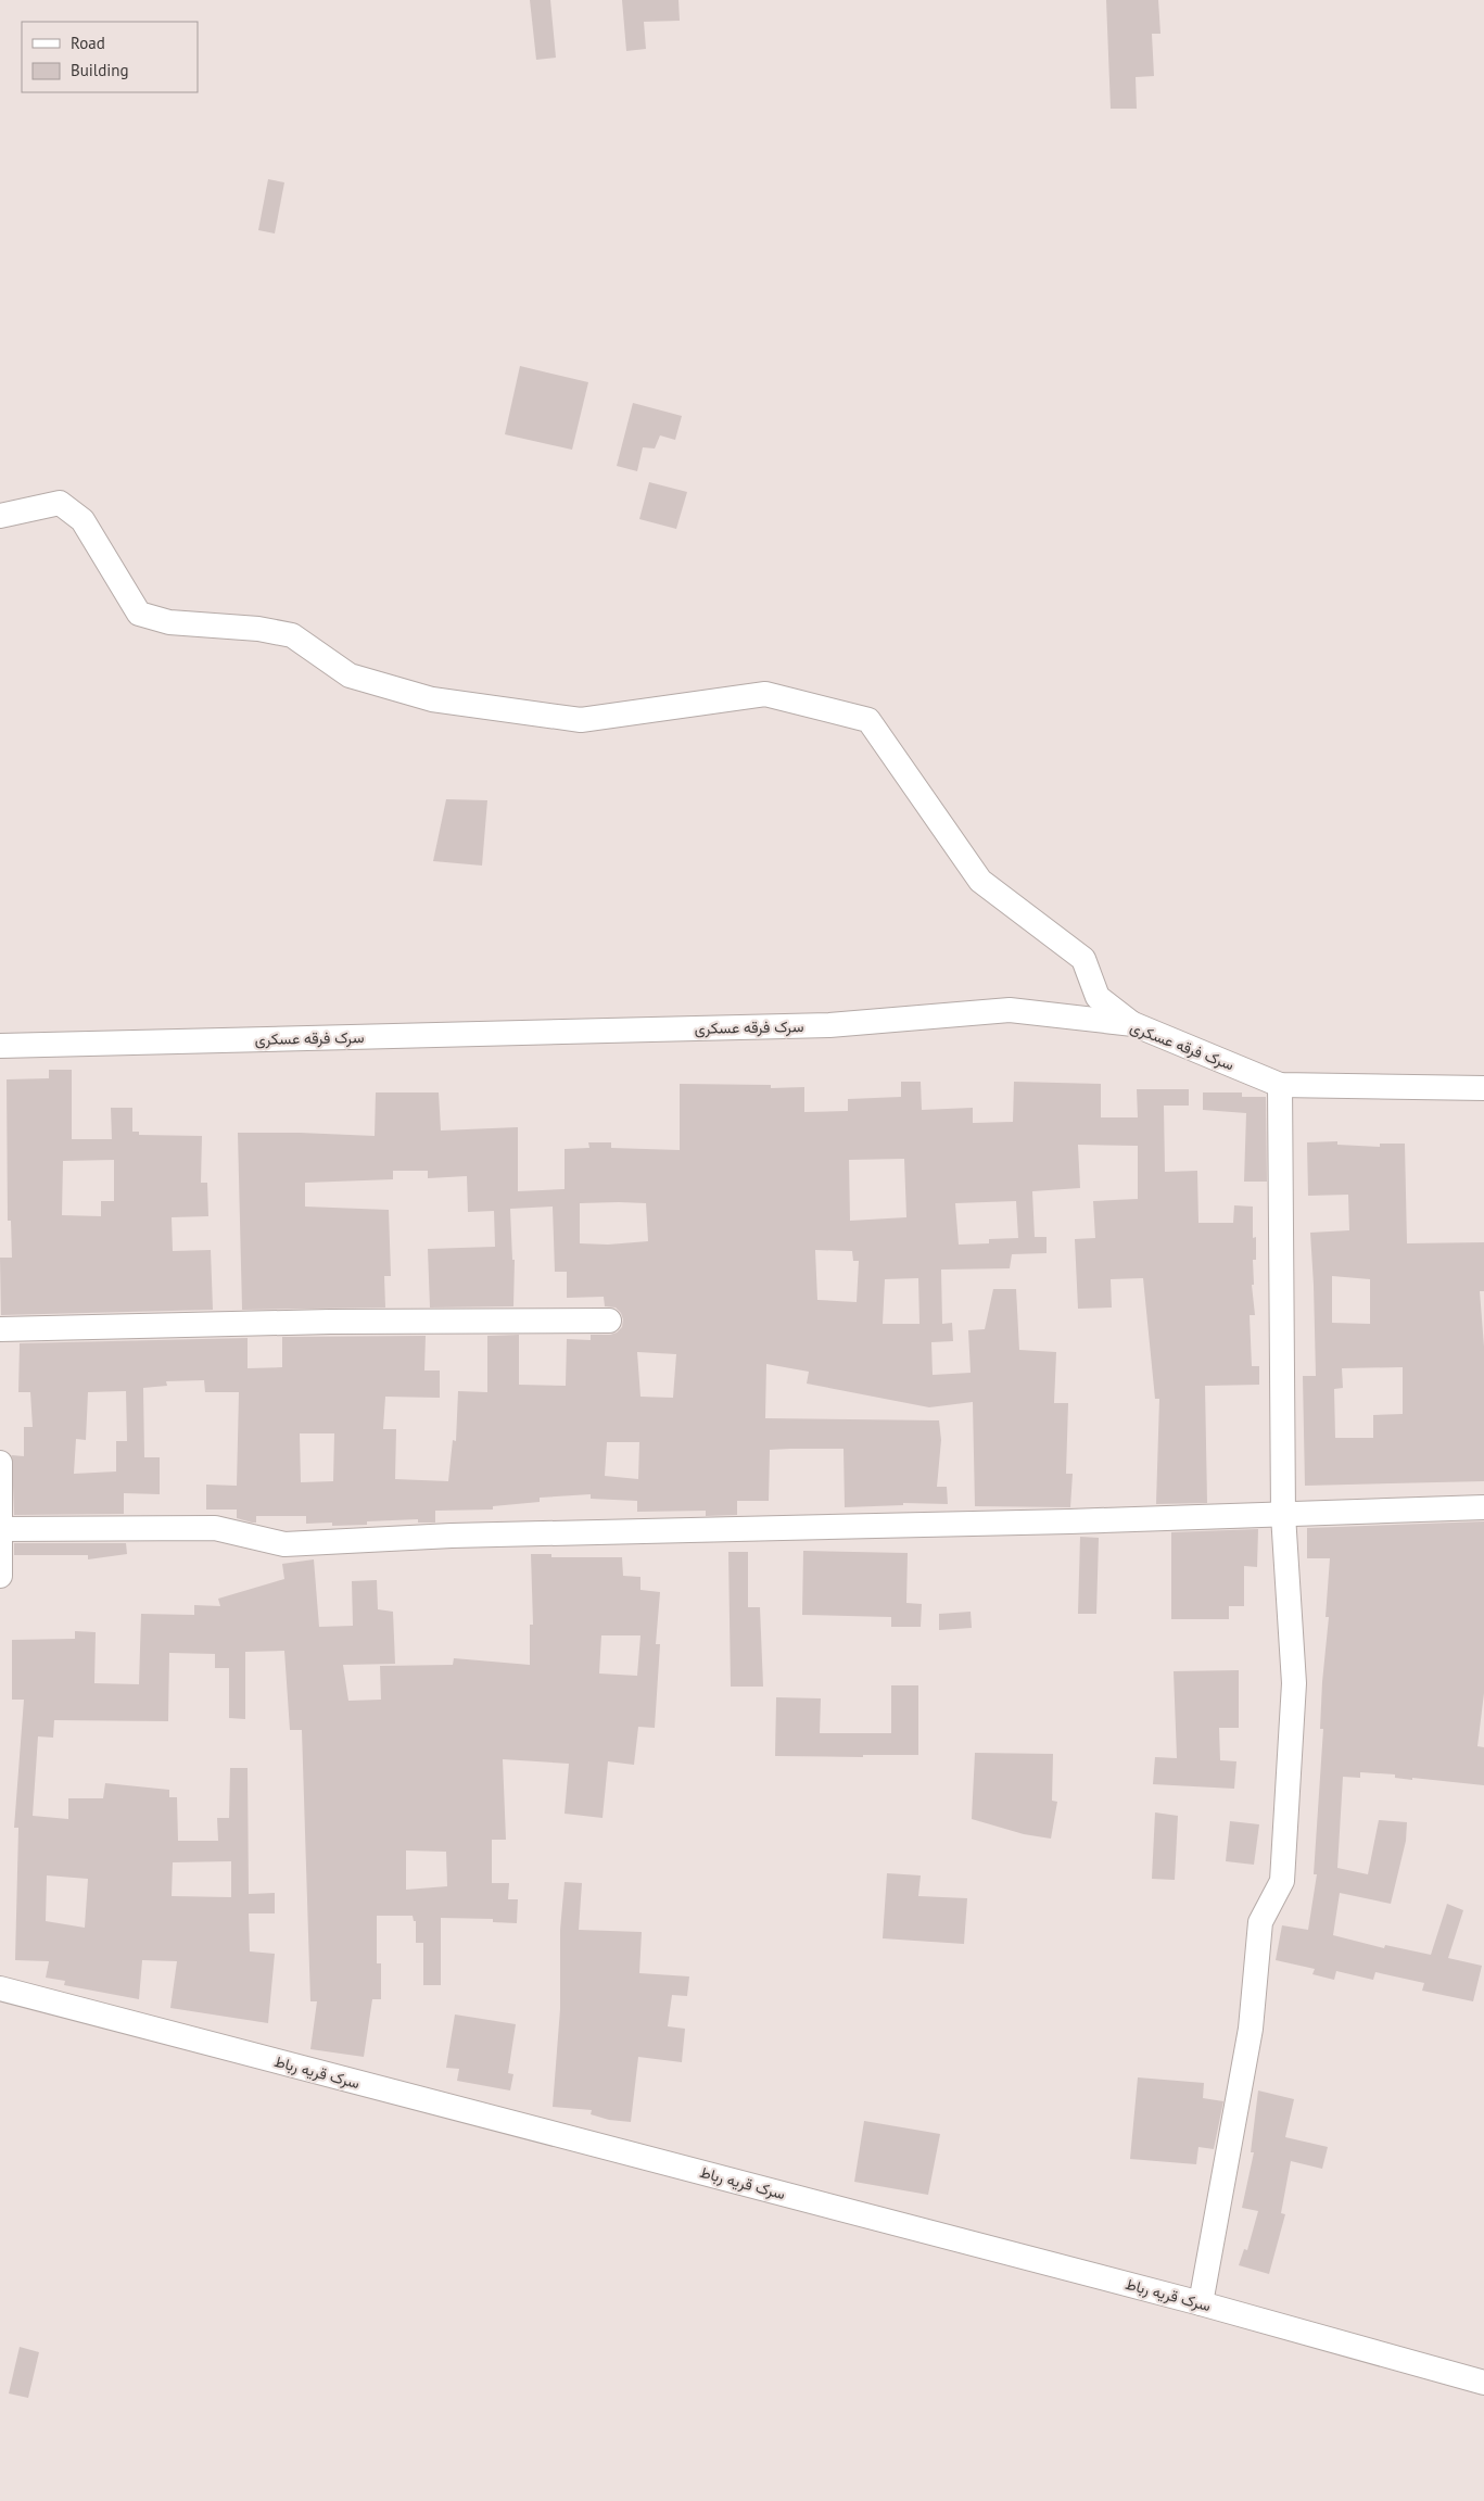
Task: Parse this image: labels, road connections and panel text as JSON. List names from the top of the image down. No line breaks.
{"streets":{"street":["سرک فرقه عسکری","سرک قریه رباط"]},"legend":["Road","Building"]}
